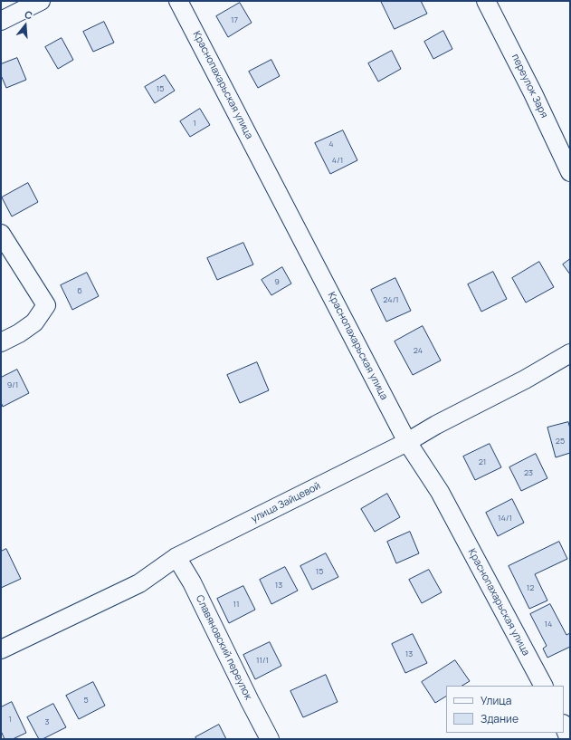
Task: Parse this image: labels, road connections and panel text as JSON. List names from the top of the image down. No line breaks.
{"streets":{"street":["Краснопахарьская улица","переулок Заря","улица Зайцевой","Славяновский переулок"]},"crossings":[["Краснопахарьская улица","улица Зайцевой"],["улица Зайцевой","Славяновский переулок"]],"house_numbers":["17","15","1","4","4/1","9","6","24/1","24","9/1","25","21","23","14/1","15","13","12","11","14","13","11/1","5","1","3"],"legend":["Улица","Здание"],"north":"top"}
